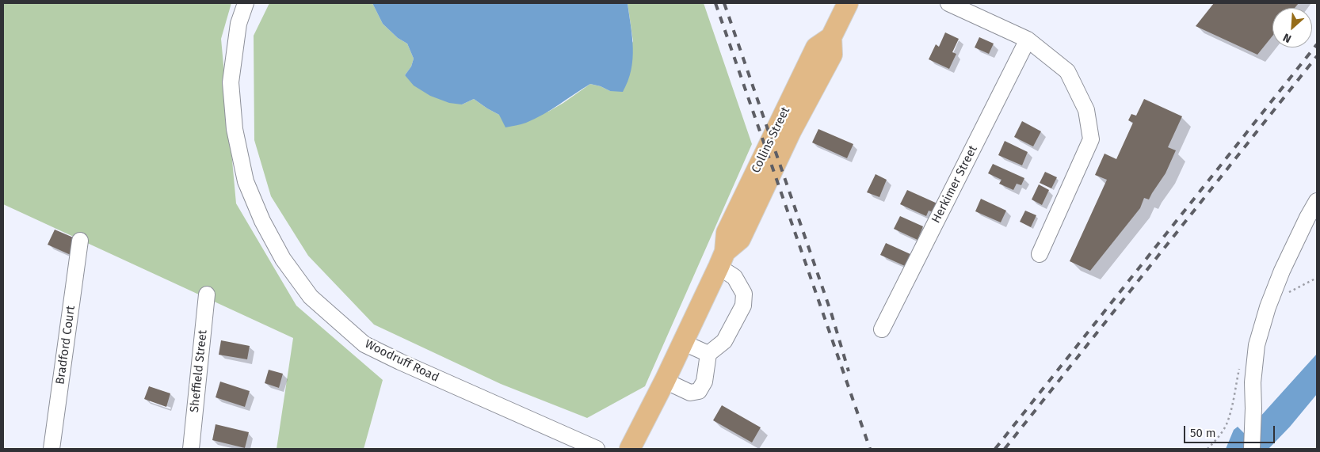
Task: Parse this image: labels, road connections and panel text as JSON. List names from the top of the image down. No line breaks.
{"streets":{"main road":["Collins Street"],"street":["Herkimer Street","Bradford Court","Woodruff Road","Sheffield Street"]},"scale_bar":"50 m","north":"bottom left"}
